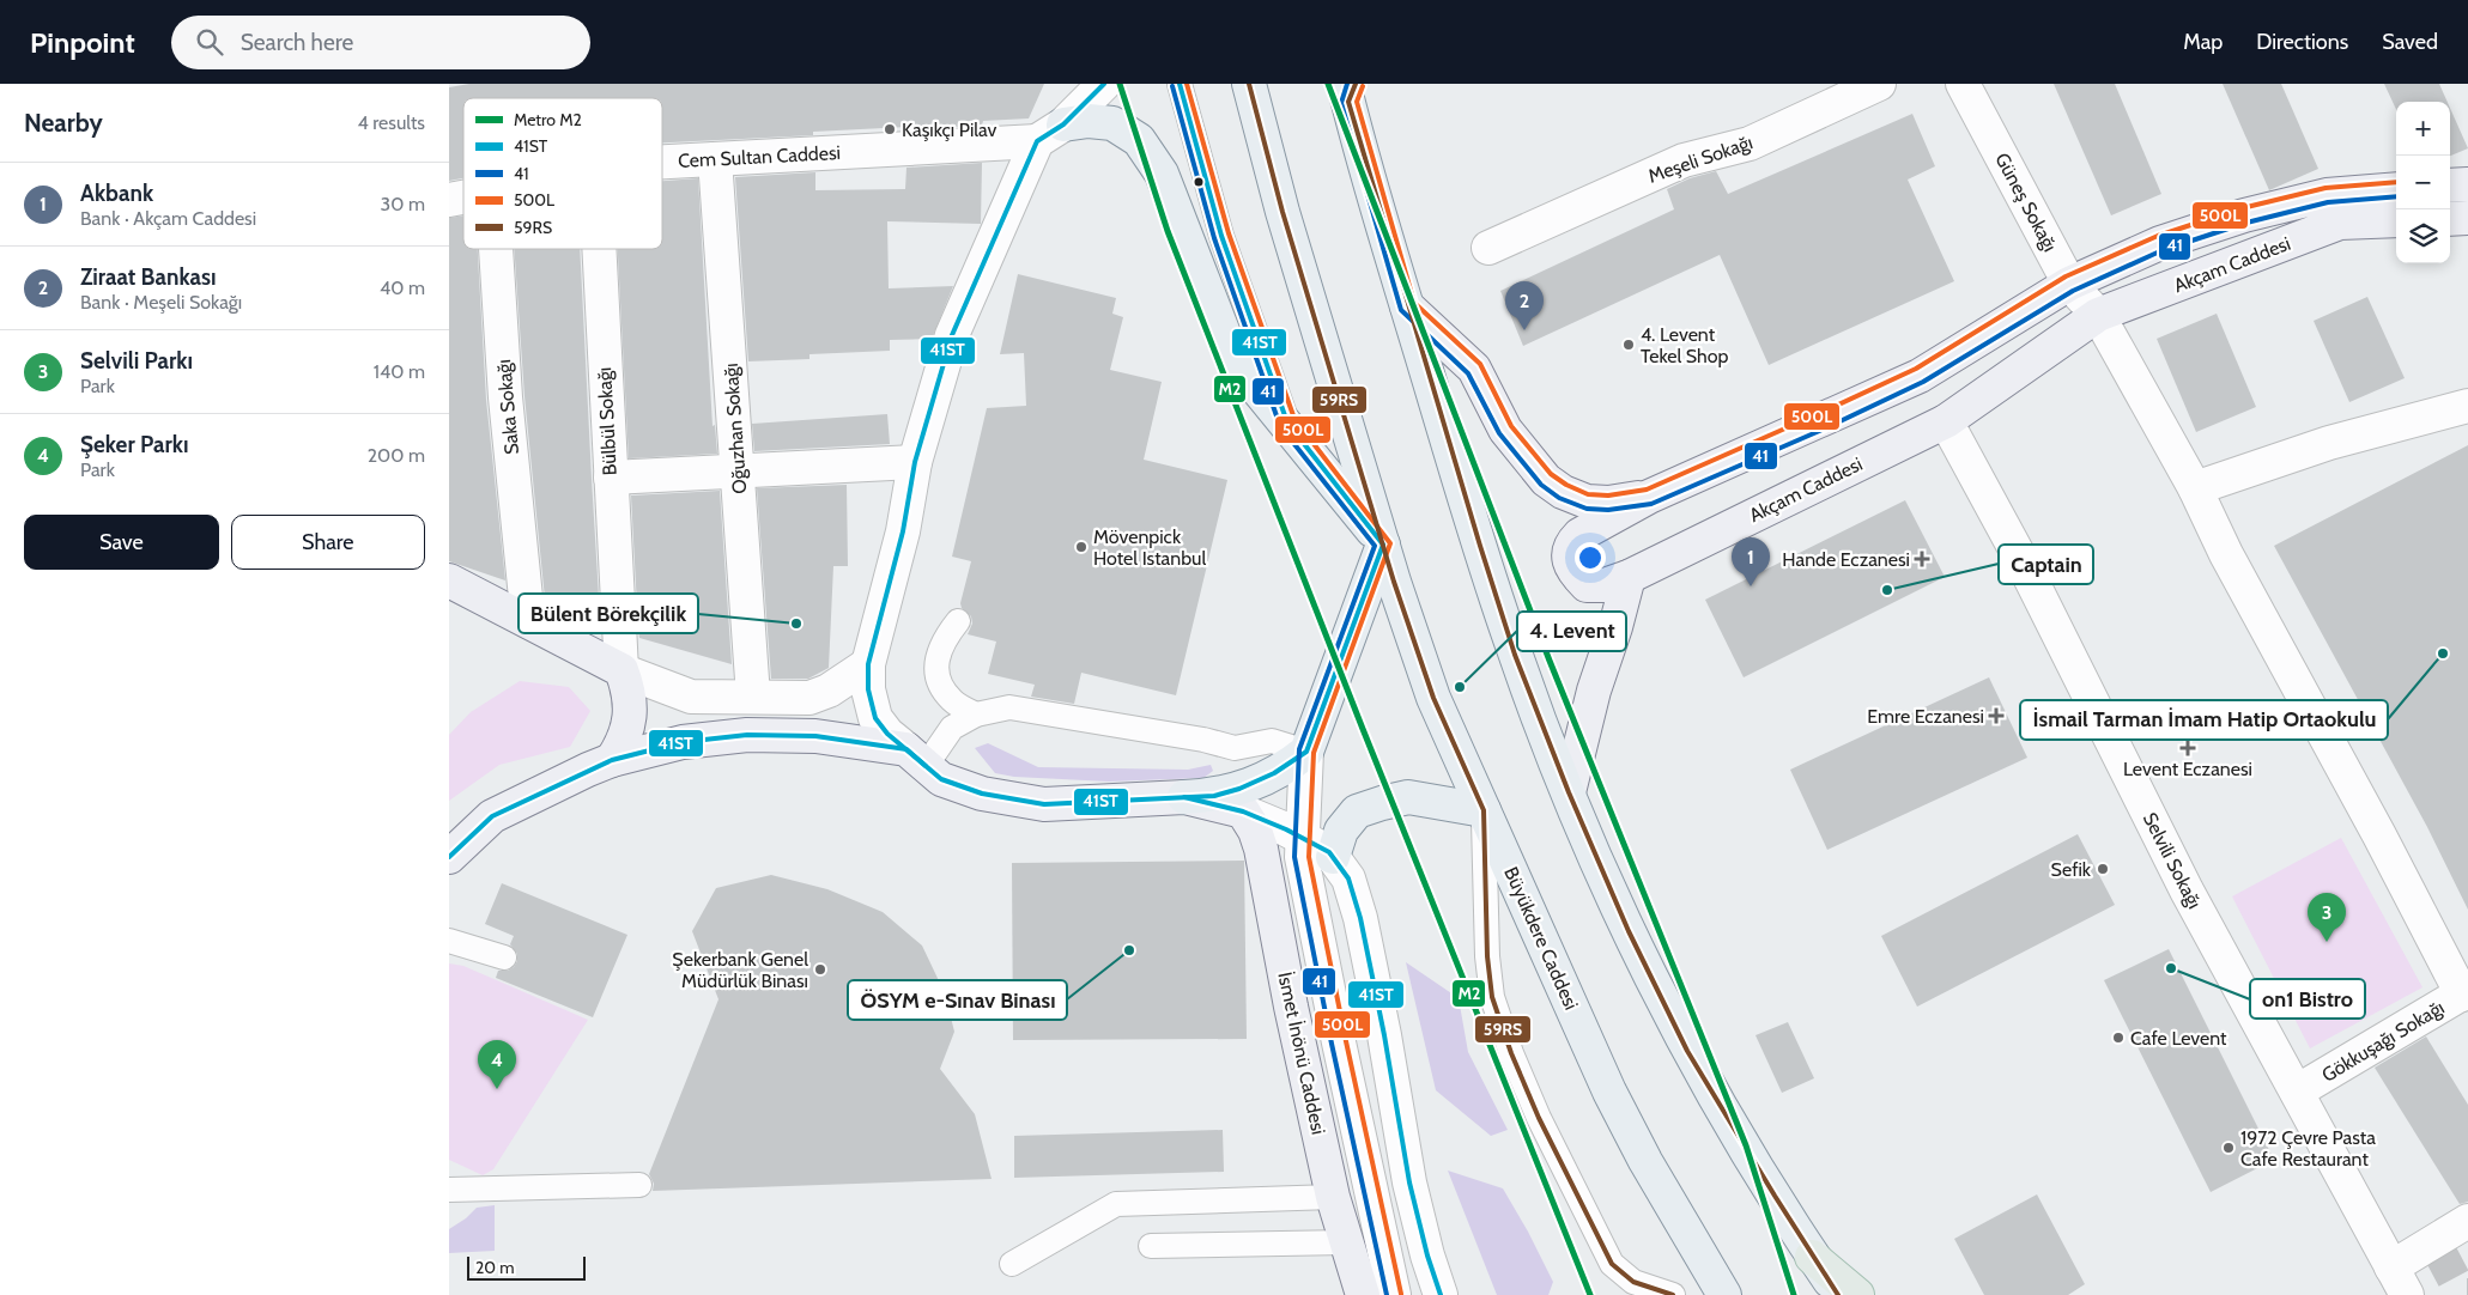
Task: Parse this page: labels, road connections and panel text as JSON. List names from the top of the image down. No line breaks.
{"streets":{"main road":["Akçam Caddesi","Büyükdere Caddesi","İsmet İnönü Caddesi"],"street":["Cem Sultan Caddesi","Meşeli Sokağı","Güneş Sokağı","Saka Sokağı","Bülbül Sokağı","Oğuzhan Sokağı","Selvili Sokağı","Gökkuşağı Sokağı"]},"crossings":[["Cem Sultan Caddesi","Oğuzhan Sokağı"],["Güneş Sokağı","Akçam Caddesi"],["Güneş Sokağı","Gökkuşağı Sokağı"],["Akçam Caddesi","Selvili Sokağı"],["Selvili Sokağı","Gökkuşağı Sokağı"]],"places":{"other":["Kaşıkçı Pilav","4. Levent Tekel Shop","Mövenpick Hotel Istanbul","Captain","Bülent Börekçilik","İsmail Tarman İmam Hatip Ortaokulu","4. Levent","Sefik","ÖSYM e-Sınav Binası","on1 Bistro","Şekerbank Genel Müdürlük Binası","Cafe Levent","1972 Çevre Pasta Cafe Restaurant"],"health":["Hande Eczanesi","Emre Eczanesi","Levent Eczanesi"]},"lines":["metro line M2","transit line 41ST","transit line 41","transit line 500L","transit line 59RS"],"legend":["Metro M2","41ST","41","500L","59RS"],"scale_bar":"20 m","page":{"header":"Pinpoint","search":"Search here","nav":["Map","Directions","Saved"],"heading":["Nearby","4 results"],"map_buttons":["+","−"],"list":[{"mark":"1","name":"Akbank","note":"Bank · Akçam Caddesi","value":"30 m"},{"mark":"2","name":"Ziraat Bankası","note":"Bank · Meşeli Sokağı","value":"40 m"},{"mark":"3","name":"Selvili Parkı","note":"Park","value":"140 m"},{"mark":"4","name":"Şeker Parkı","note":"Park","value":"200 m"}],"pins":["2","1","3","4"],"buttons":["Save","Share"],"scale":"20 m"}}
